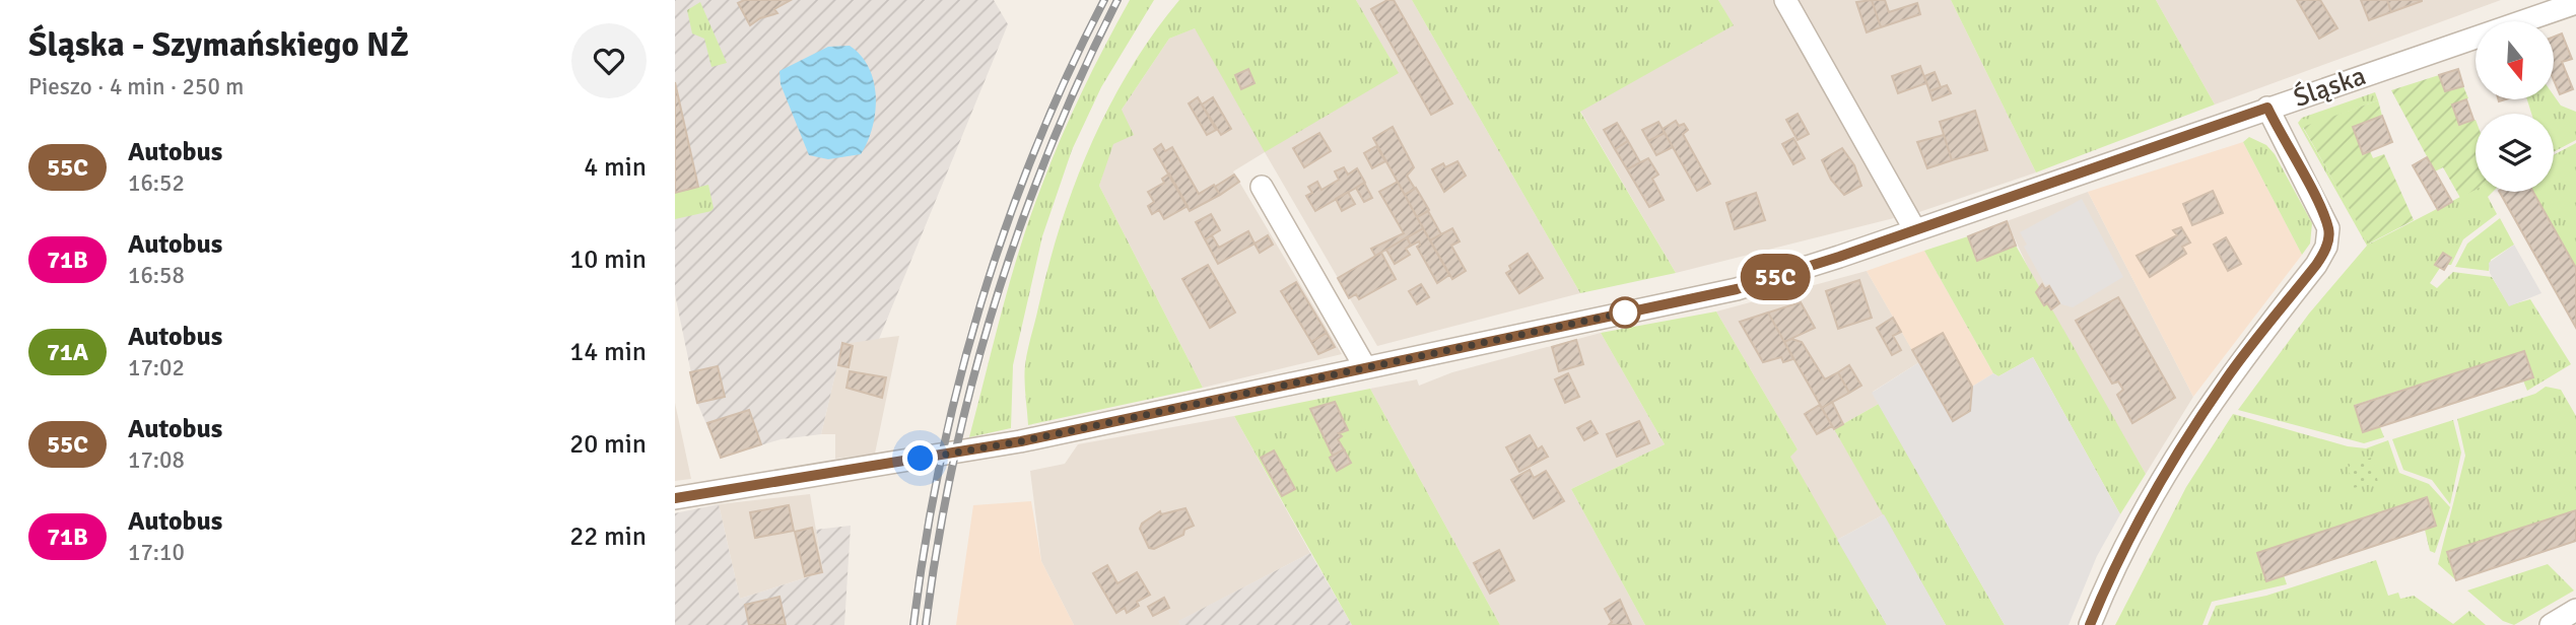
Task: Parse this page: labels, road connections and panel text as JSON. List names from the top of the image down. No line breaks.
{"streets":{"street":["Śląska"]},"lines":["bus line 55C"],"north":"bottom","page":{"heading":["Śląska - Szymańskiego NŻ","Pieszo · 4 min · 250 m"],"on_map":"55C","list":[{"mark":"55C","name":"Autobus","note":"16:52","value":"4 min"},{"mark":"71B","name":"Autobus","note":"16:58","value":"10 min"},{"mark":"71A","name":"Autobus","note":"17:02","value":"14 min"},{"mark":"55C","name":"Autobus","note":"17:08","value":"20 min"},{"mark":"71B","name":"Autobus","note":"17:10","value":"22 min"}]}}
